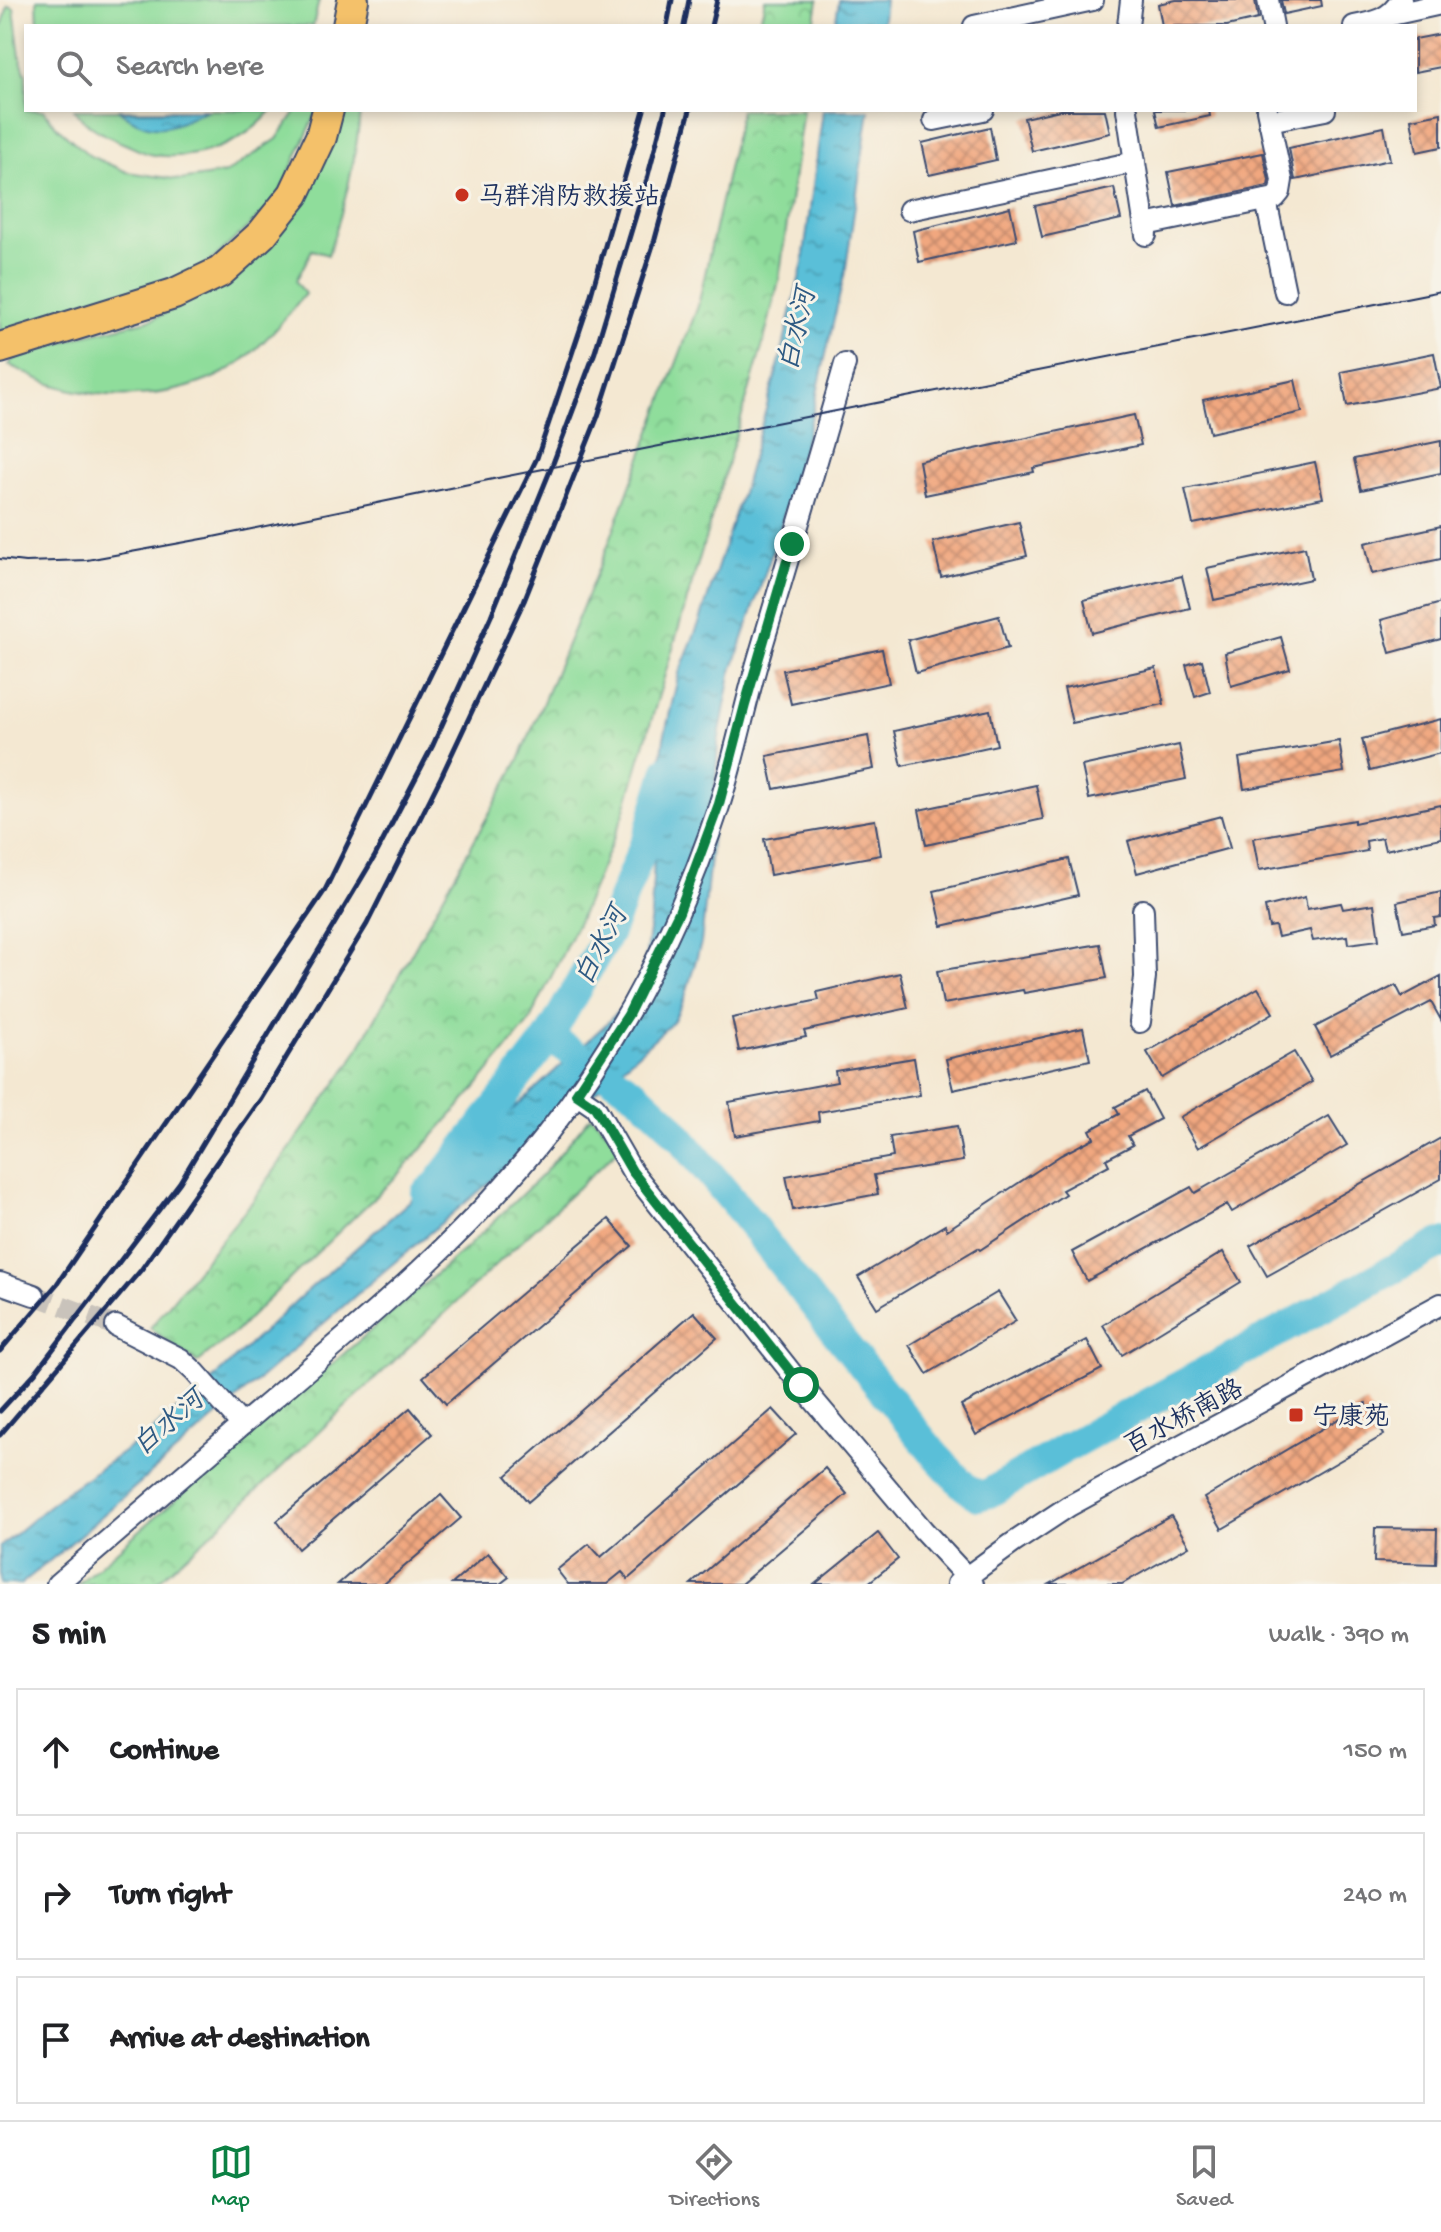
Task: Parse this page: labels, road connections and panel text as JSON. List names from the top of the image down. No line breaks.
{"streets":{"street":["百水桥南路"]},"water":["白水河"],"places":{"other":["马群消防救援站"],"transit":["宁康苑"]},"page":{"search":"Search here","heading":["5 min","Walk · 390 m"],"list":[["Continue","150 m"],["Turn right","240 m"],"Arrive at destination"],"nav":["Map","Directions","Saved"]}}
